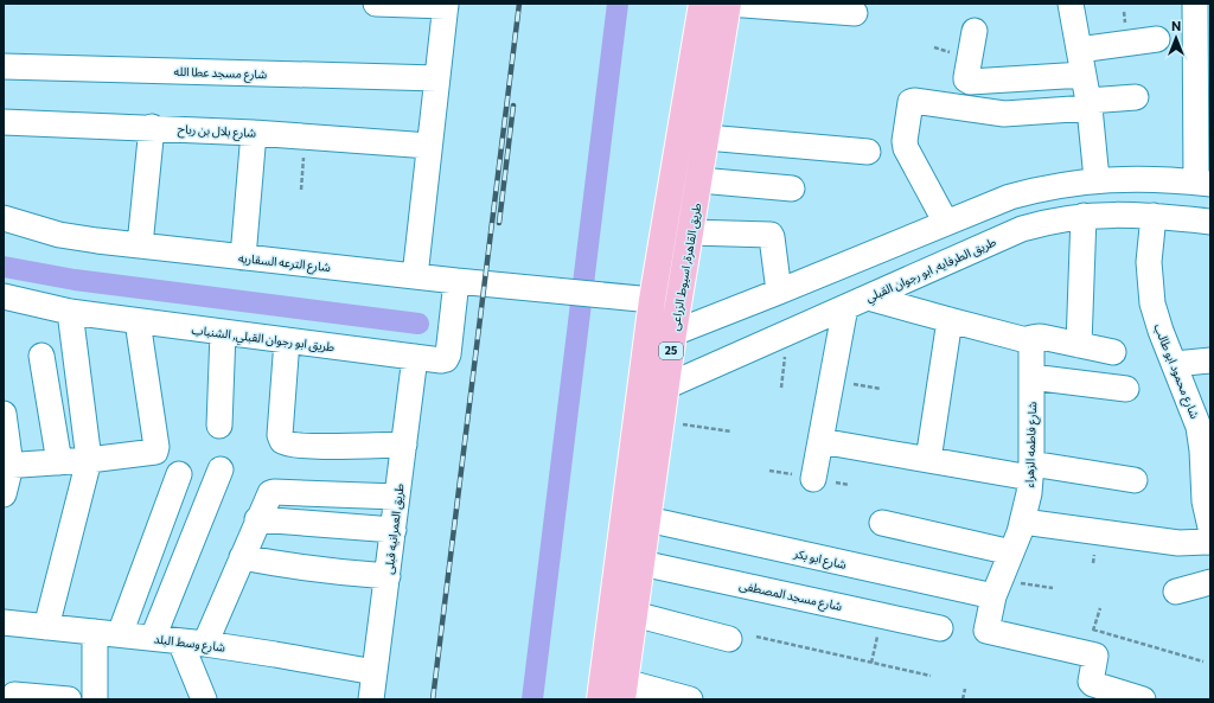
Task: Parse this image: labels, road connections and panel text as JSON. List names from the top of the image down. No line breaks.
{"streets":{"highway":["طريق القاهرة, اسيوط الزراعى","25"],"street":["شارع مسجد عطا الله","شارع بلال بن رباح","شارع الترعه السقاريه","طريق الطرفايه, ابو رجوان القبلي","طريق ابو رجوان القبلي, الشنباب","شارع محمود ابو طالب","شارع فاطمه الزهراء","طريق العمرانيه قبلى","شارع ابو بكر","شارع مسجد المصطفى","شارع وسط البلد"]},"crossings":[["شارع الترعه السقاريه","طريق ابو رجوان القبلي, الشنباب"],["شارع الترعه السقاريه","25"],["طريق القاهرة, اسيوط الزراعى","طريق الطرفايه, ابو رجوان القبلي"],["طريق القاهرة, اسيوط الزراعى","شارع ابو بكر"],["طريق القاهرة, اسيوط الزراعى","شارع مسجد المصطفى"],["طريق الطرفايه, ابو رجوان القبلي","شارع محمود ابو طالب"],["طريق ابو رجوان القبلي, الشنباب","طريق العمرانيه قبلى"],["شارع فاطمه الزهراء","شارع ابو بكر"],["طريق العمرانيه قبلى","شارع وسط البلد"]],"north":"top"}
